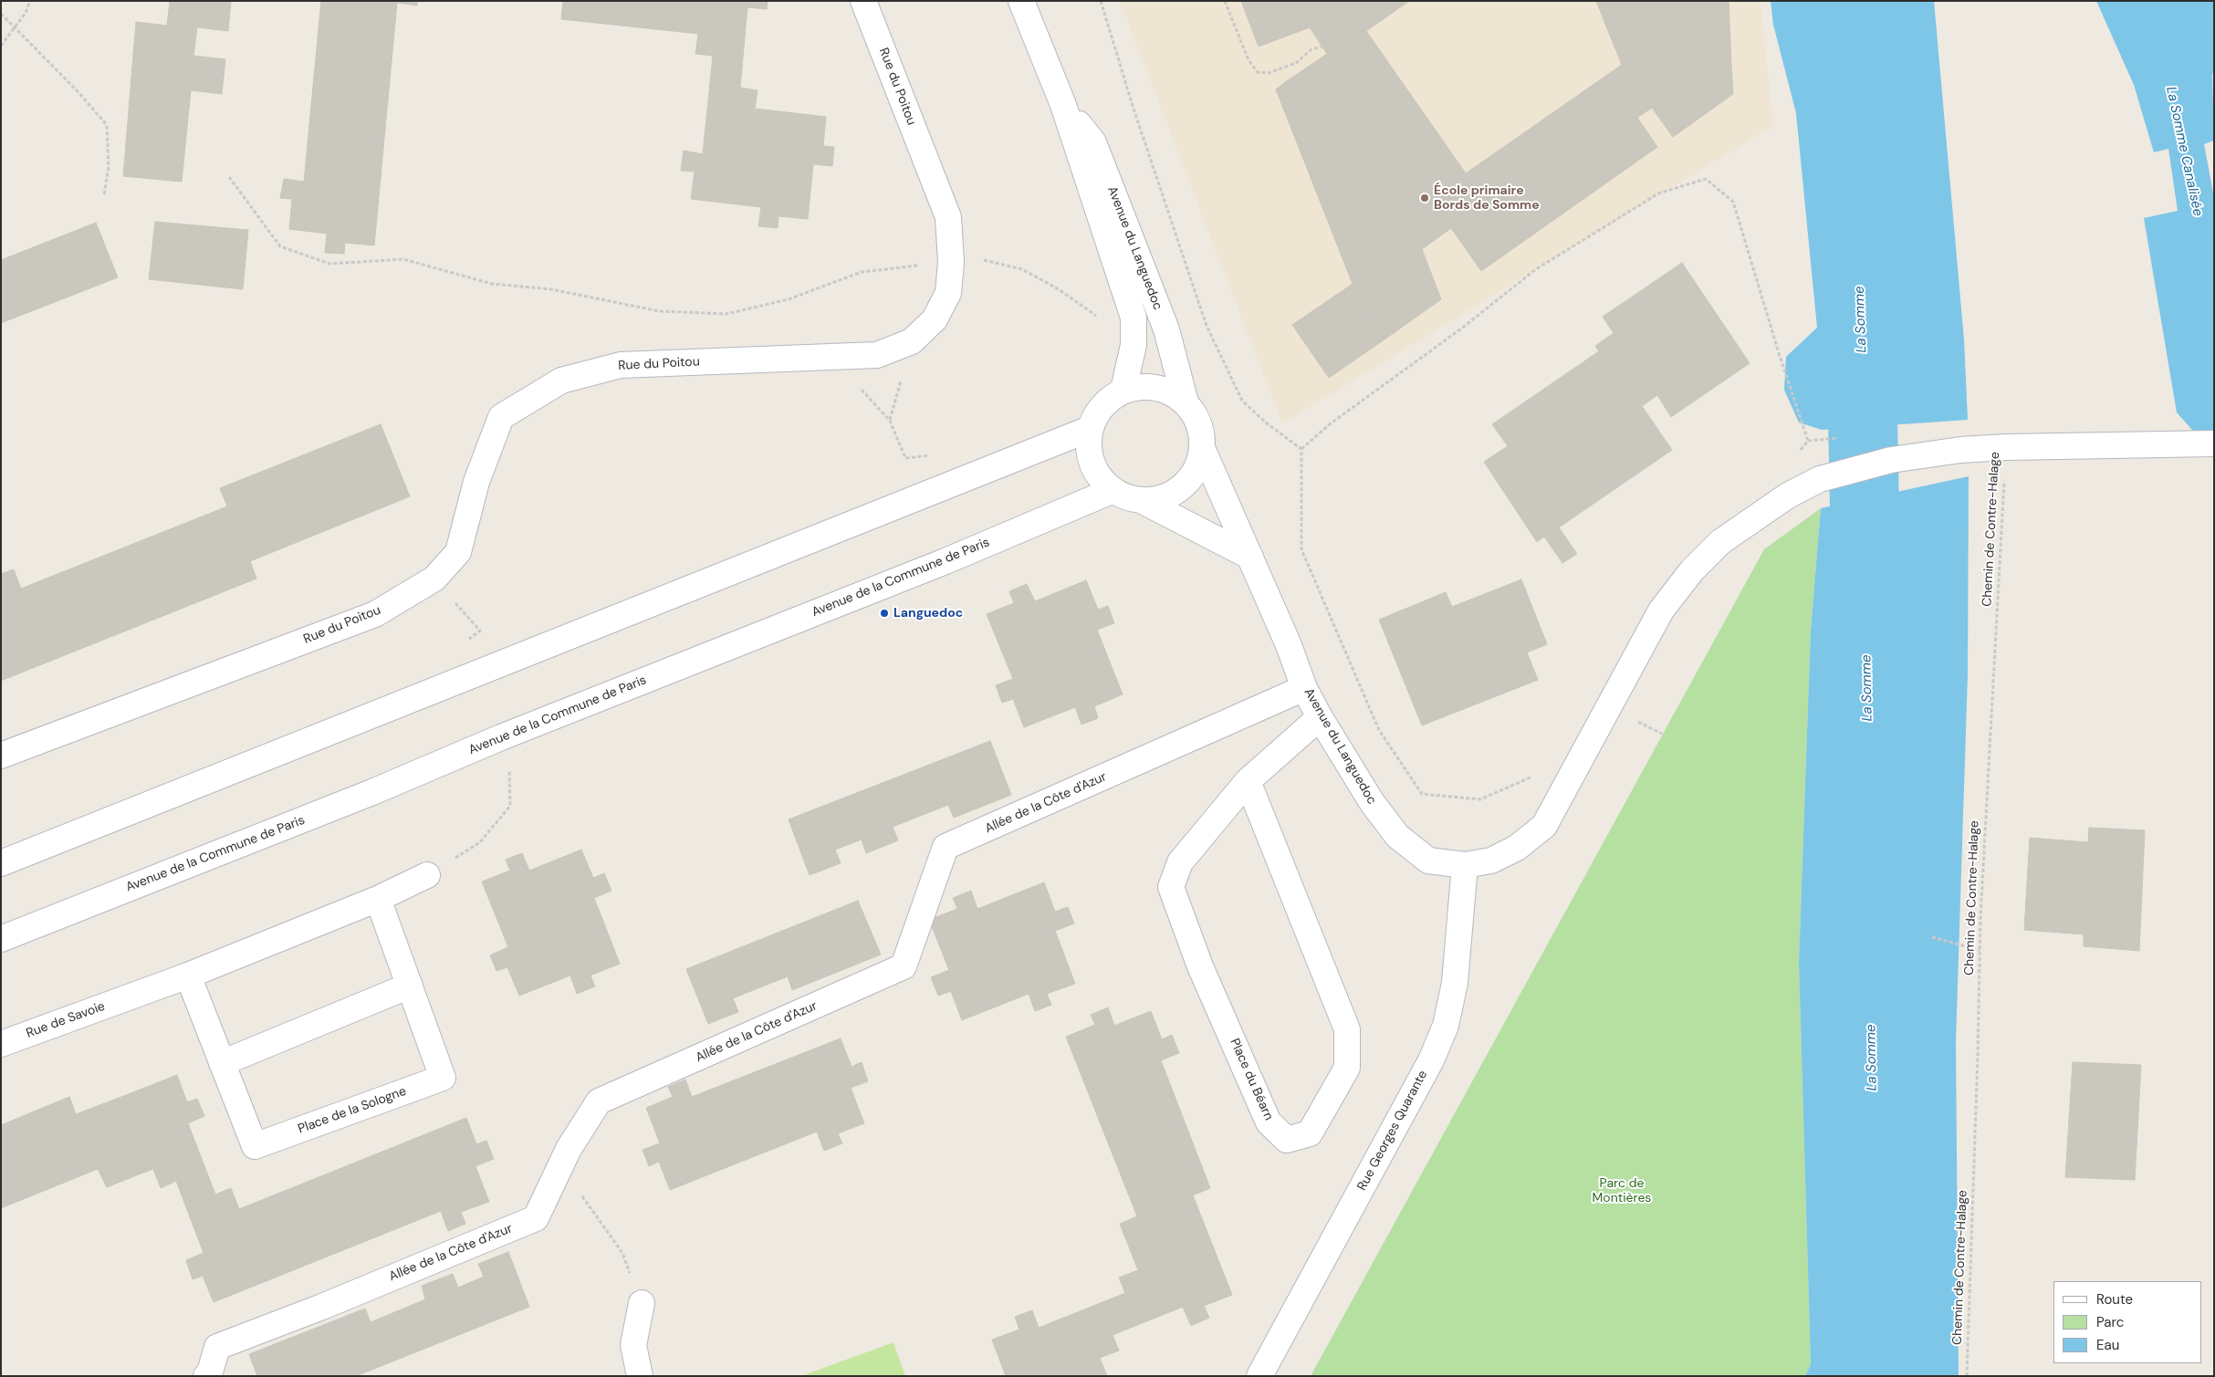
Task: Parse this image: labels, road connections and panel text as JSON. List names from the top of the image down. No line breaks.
{"streets":{"street":["Rue du Poitou","Avenue du Languedoc","Avenue de la Commune de Paris","Allée de la Côte d'Azur","Rue de Savoie","Place du Béarn","Place de la Sologne","Rue Georges Quarante"],"path":["Chemin de Contre-Halage"]},"crossings":[["Avenue du Languedoc","Chemin de Contre-Halage"],["Avenue du Languedoc","Avenue de la Commune de Paris"],["Avenue du Languedoc","Allée de la Côte d'Azur"],["Avenue du Languedoc","Place du Béarn"],["Avenue du Languedoc","Rue Georges Quarante"],["Rue de Savoie","Place de la Sologne"]],"water":["La Somme Canalisée","La Somme"],"parks":["Parc de Montières"],"places":["École primaire Bords de Somme","Languedoc"],"legend":["Route","Parc","Eau"]}
